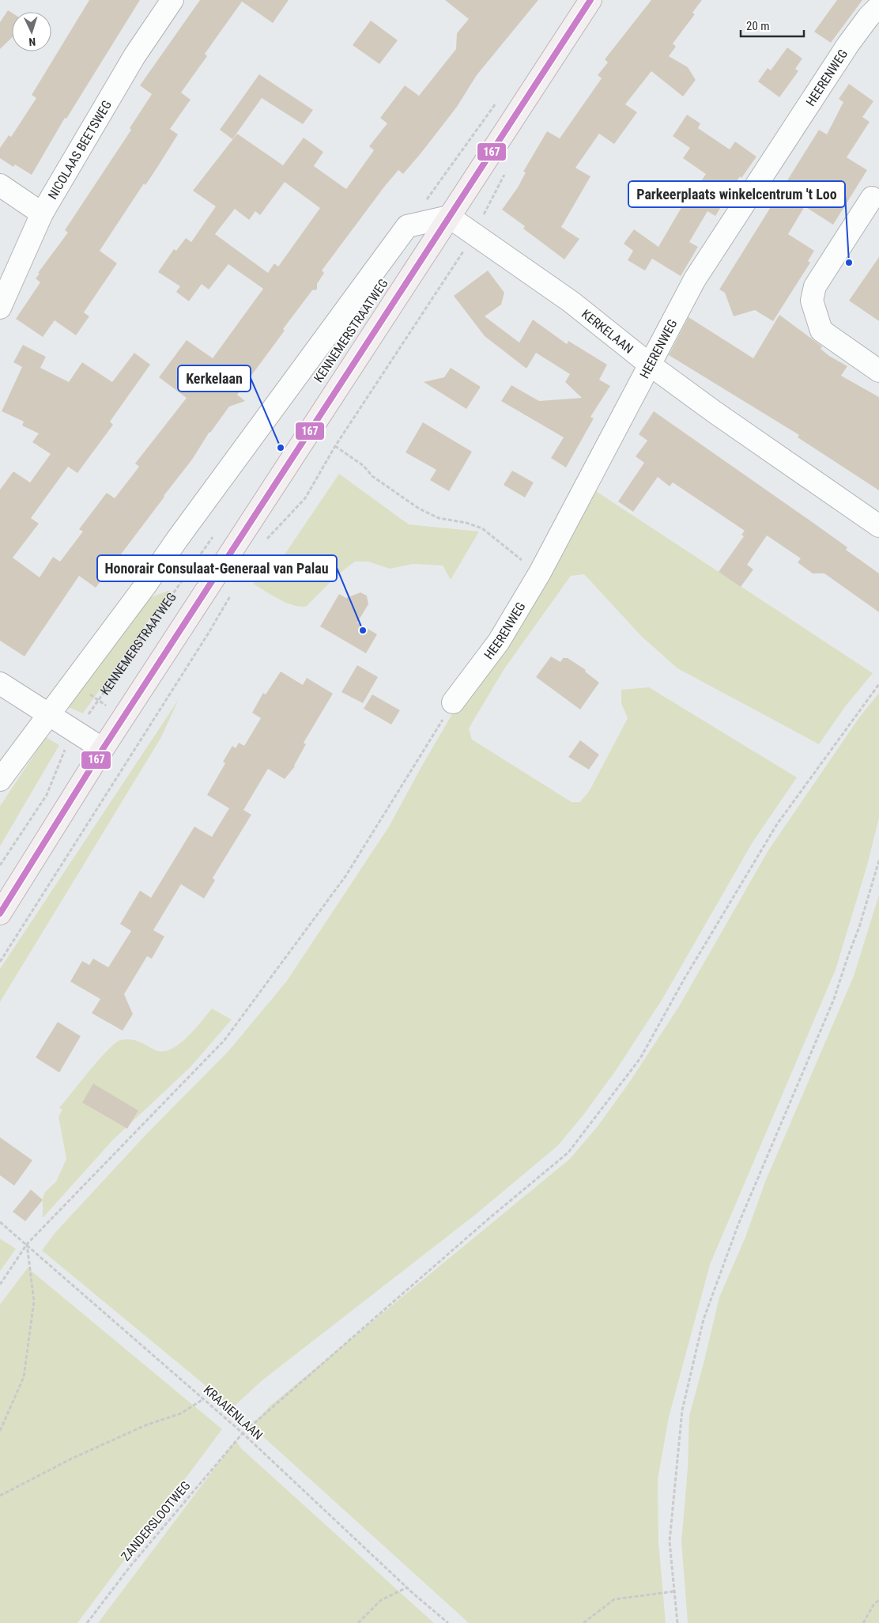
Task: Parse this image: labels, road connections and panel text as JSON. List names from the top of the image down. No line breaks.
{"streets":{"main road":["KENNEMERSTRAATWEG"],"street":["HEERENWEG","NICOLAAS BEETSWEG","KERKELAAN"],"path":["KRAAIENLAAN","ZANDERSLOOTWEG"]},"crossings":[["HEERENWEG","KERKELAAN"],["KENNEMERSTRAATWEG","KERKELAAN"],["KRAAIENLAAN","ZANDERSLOOTWEG"]],"places":["Parkeerplaats winkelcentrum 't Loo","Kerkelaan","Honorair Consulaat-Generaal van Palau"],"lines":["transit line 167"],"scale_bar":"20 m","north":"bottom"}
